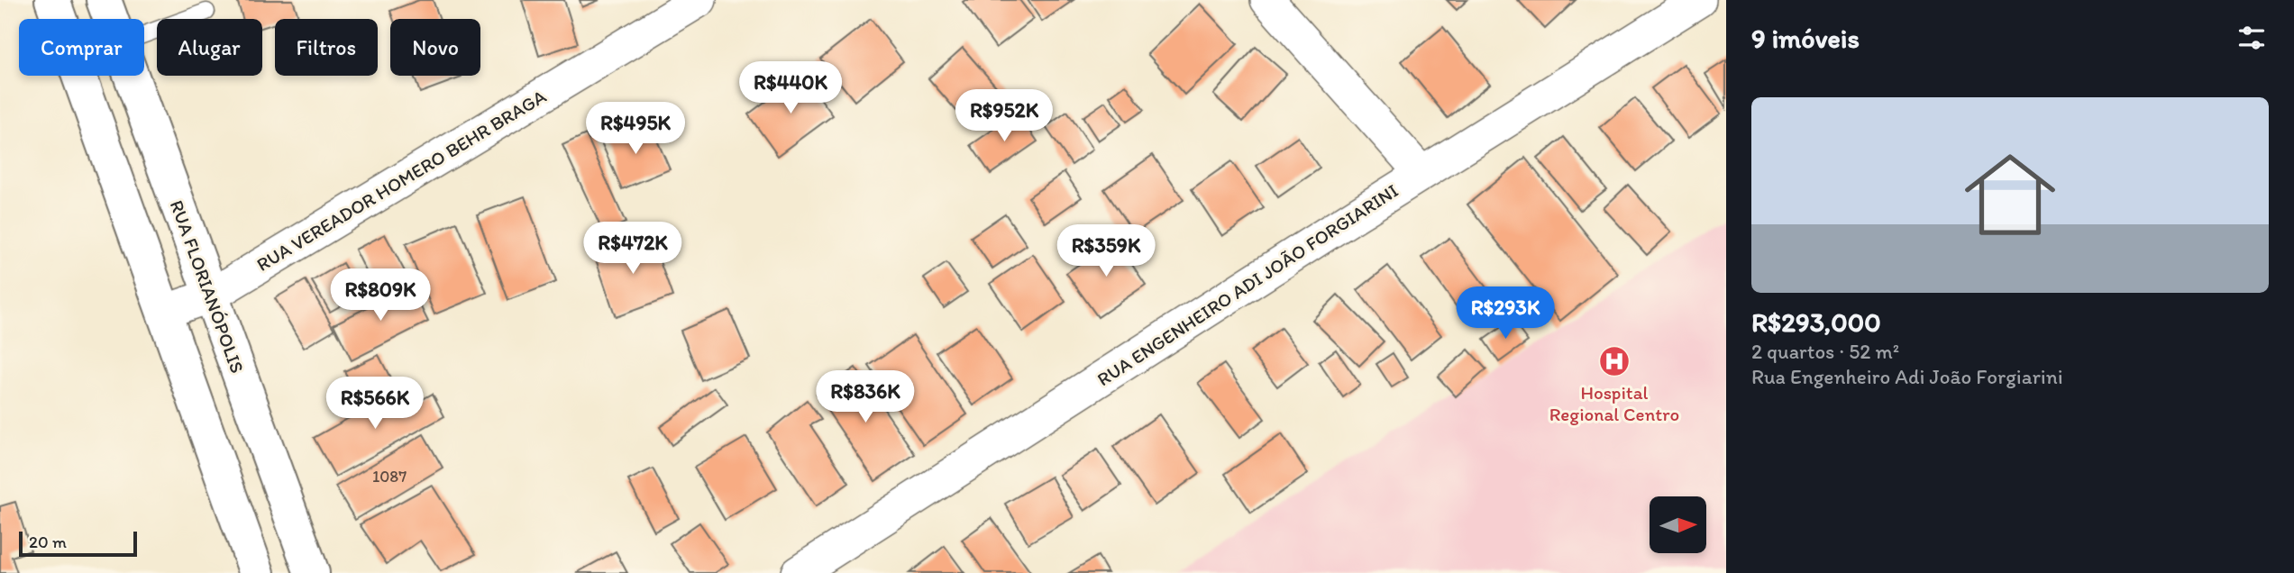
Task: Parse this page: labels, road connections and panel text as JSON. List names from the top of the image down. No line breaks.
{"streets":{"street":["RUA VEREADOR HOMERO BEHR BRAGA","RUA ENGENHEIRO ADI JOÃO FORGIARINI","RUA FLORIANÓPOLIS"]},"crossings":[["RUA VEREADOR HOMERO BEHR BRAGA","RUA FLORIANÓPOLIS"]],"places":{"hospital":["Hospital Regional Centro"]},"house_numbers":["1087"],"scale_bar":"20 m","north":"right","page":{"heading":"9 imóveis","chip":["Comprar","Alugar","Filtros","Novo"],"price":["R$440K","R$952K","R$495K","R$472K","R$359K","R$809K","R$293K","R$836K","R$566K"],"list":[{"name":"R$293,000","note":"2 quartos · 52 m² · Rua Engenheiro Adi João Forgiarini"}],"scale":"20 m"}}
